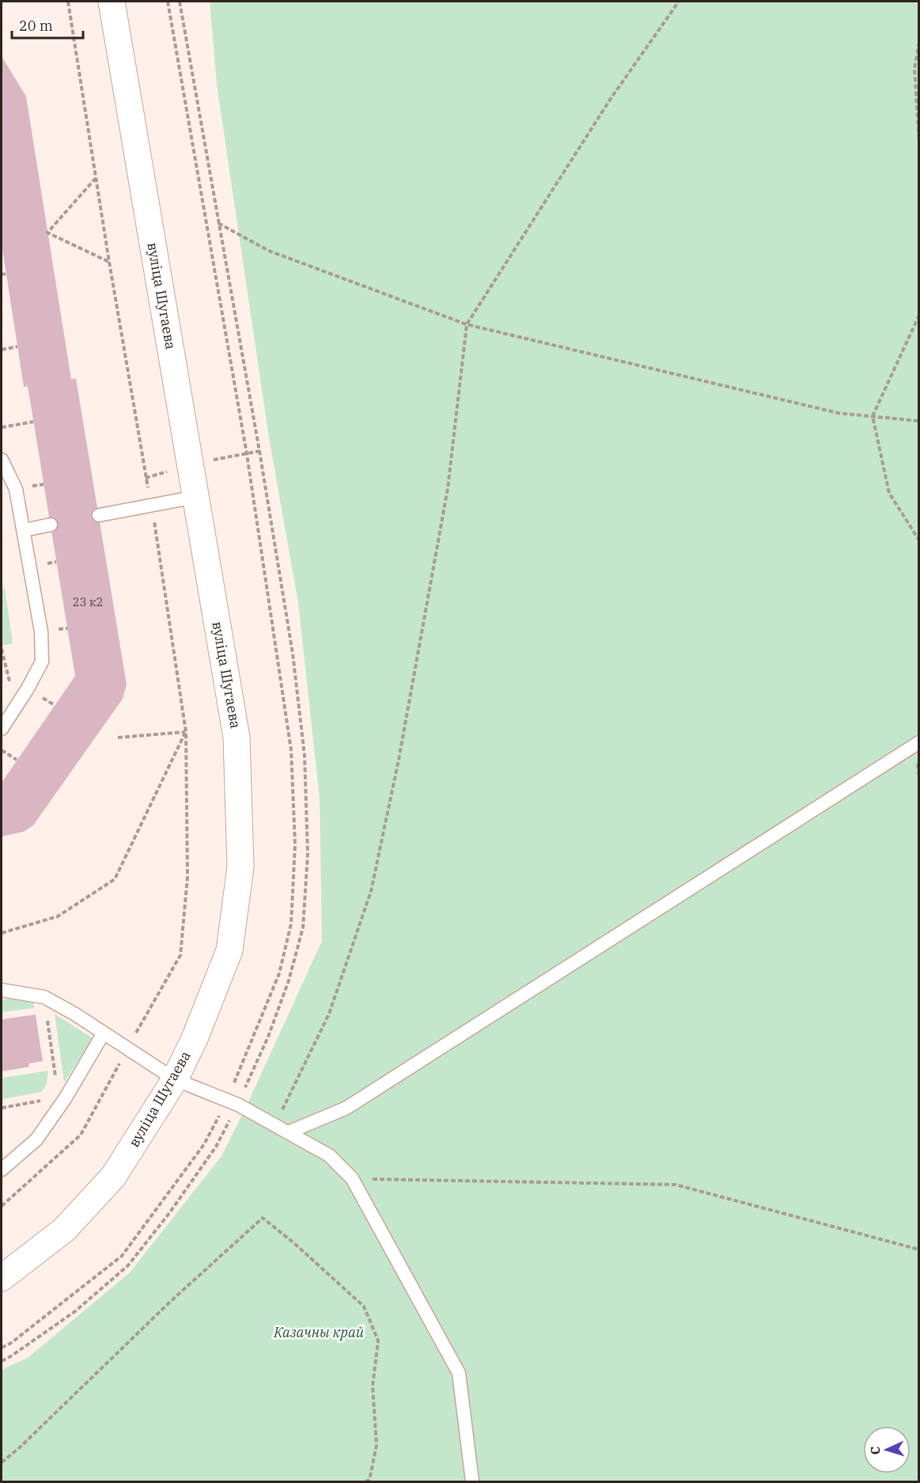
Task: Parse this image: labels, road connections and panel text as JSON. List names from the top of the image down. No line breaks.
{"streets":{"street":["вуліца Шугаева"]},"parks":["Казачны край"],"house_numbers":["23 к2"],"scale_bar":"20 m","north":"left"}
